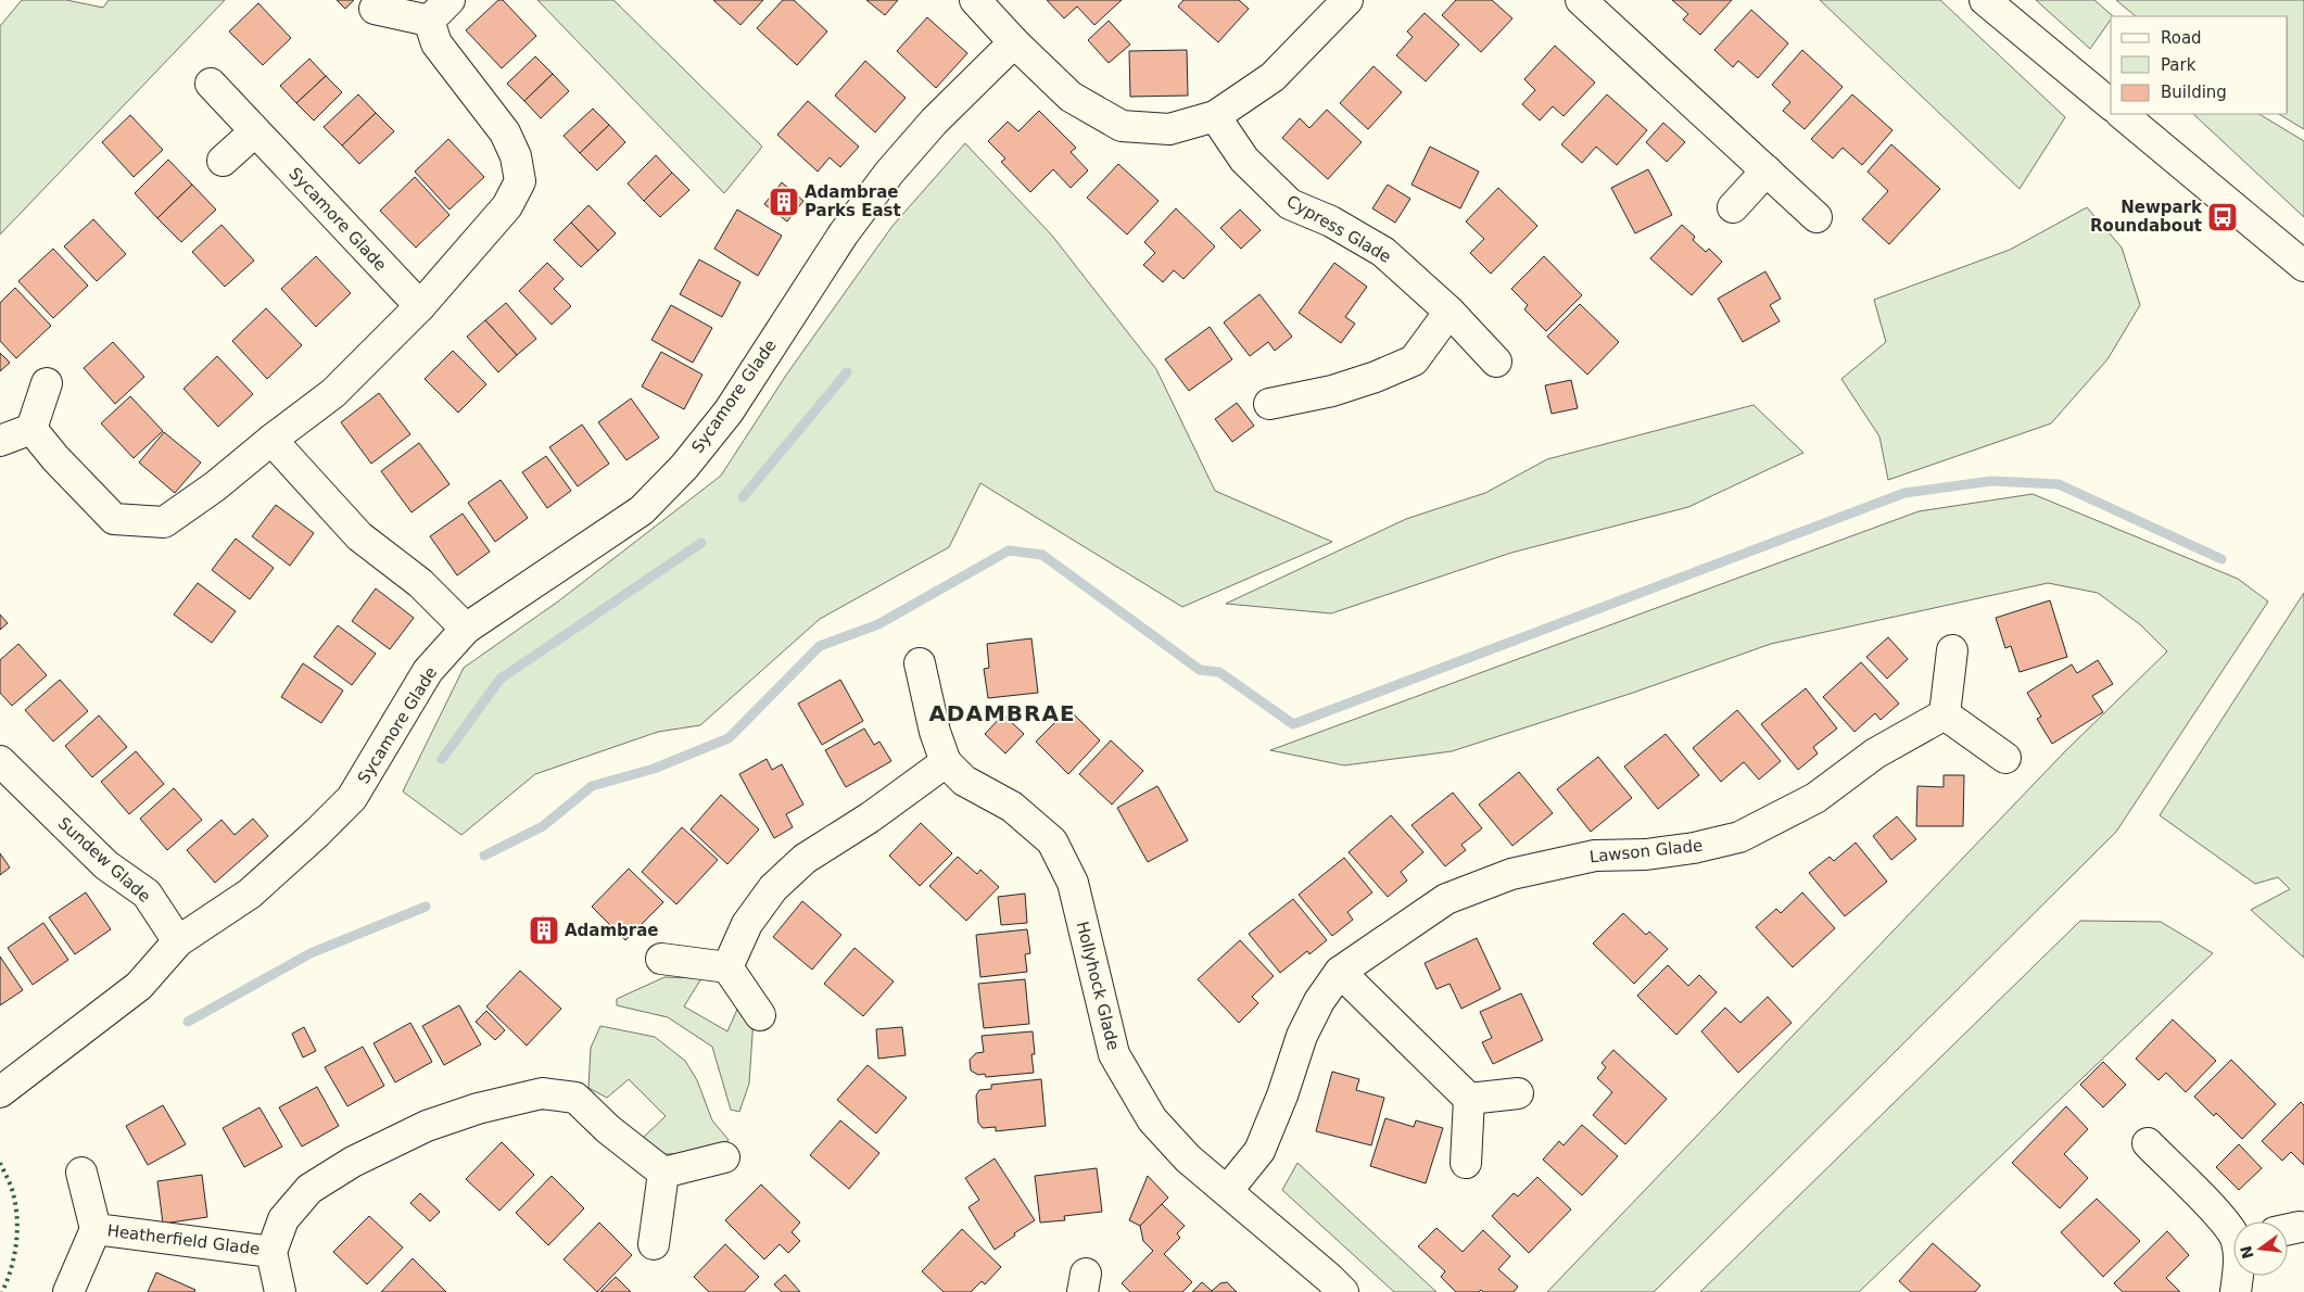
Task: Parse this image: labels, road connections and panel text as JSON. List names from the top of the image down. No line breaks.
{"streets":{"street":["Sycamore Glade","Cypress Glade","Lawson Glade","Sundew Glade","Hollyhock Glade","Heatherfield Glade"]},"crossings":[["Sycamore Glade","Sundew Glade"],["Lawson Glade","Hollyhock Glade"]],"districts":["ADAMBRAE"],"places":{"building":["Adambrae Parks East","Adambrae"],"bus stop":["Newpark Roundabout"]},"legend":["Road","Park","Building"],"north":"left"}
